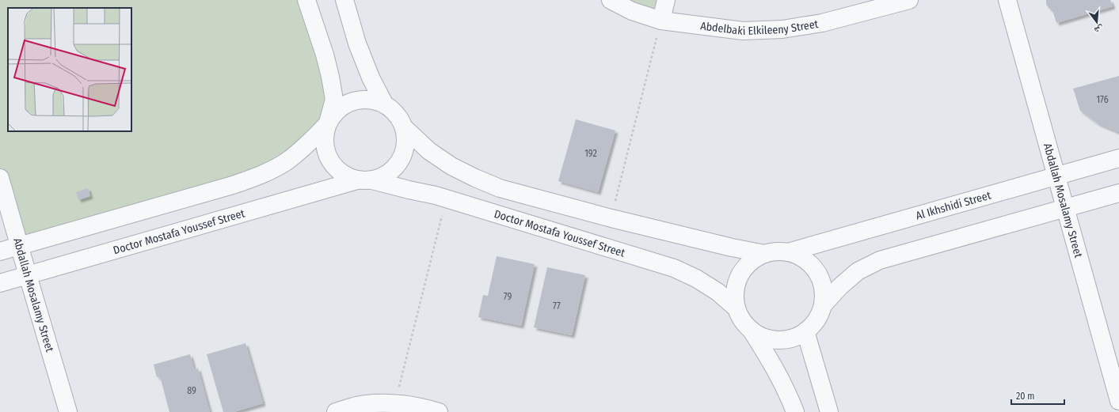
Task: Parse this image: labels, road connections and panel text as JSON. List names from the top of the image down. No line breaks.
{"streets":{"street":["Abdelbaki Elkileeny Street","Abdallah Mosalamy Street","Al Ikhshidi Street","Doctor Mostafa Youssef Street"]},"crossings":[["Abdallah Mosalamy Street","Al Ikhshidi Street"],["Abdallah Mosalamy Street","Doctor Mostafa Youssef Street"],["Al Ikhshidi Street","Doctor Mostafa Youssef Street"]],"house_numbers":["176","192","79","77","89"],"scale_bar":"20 m","north":"bottom"}
